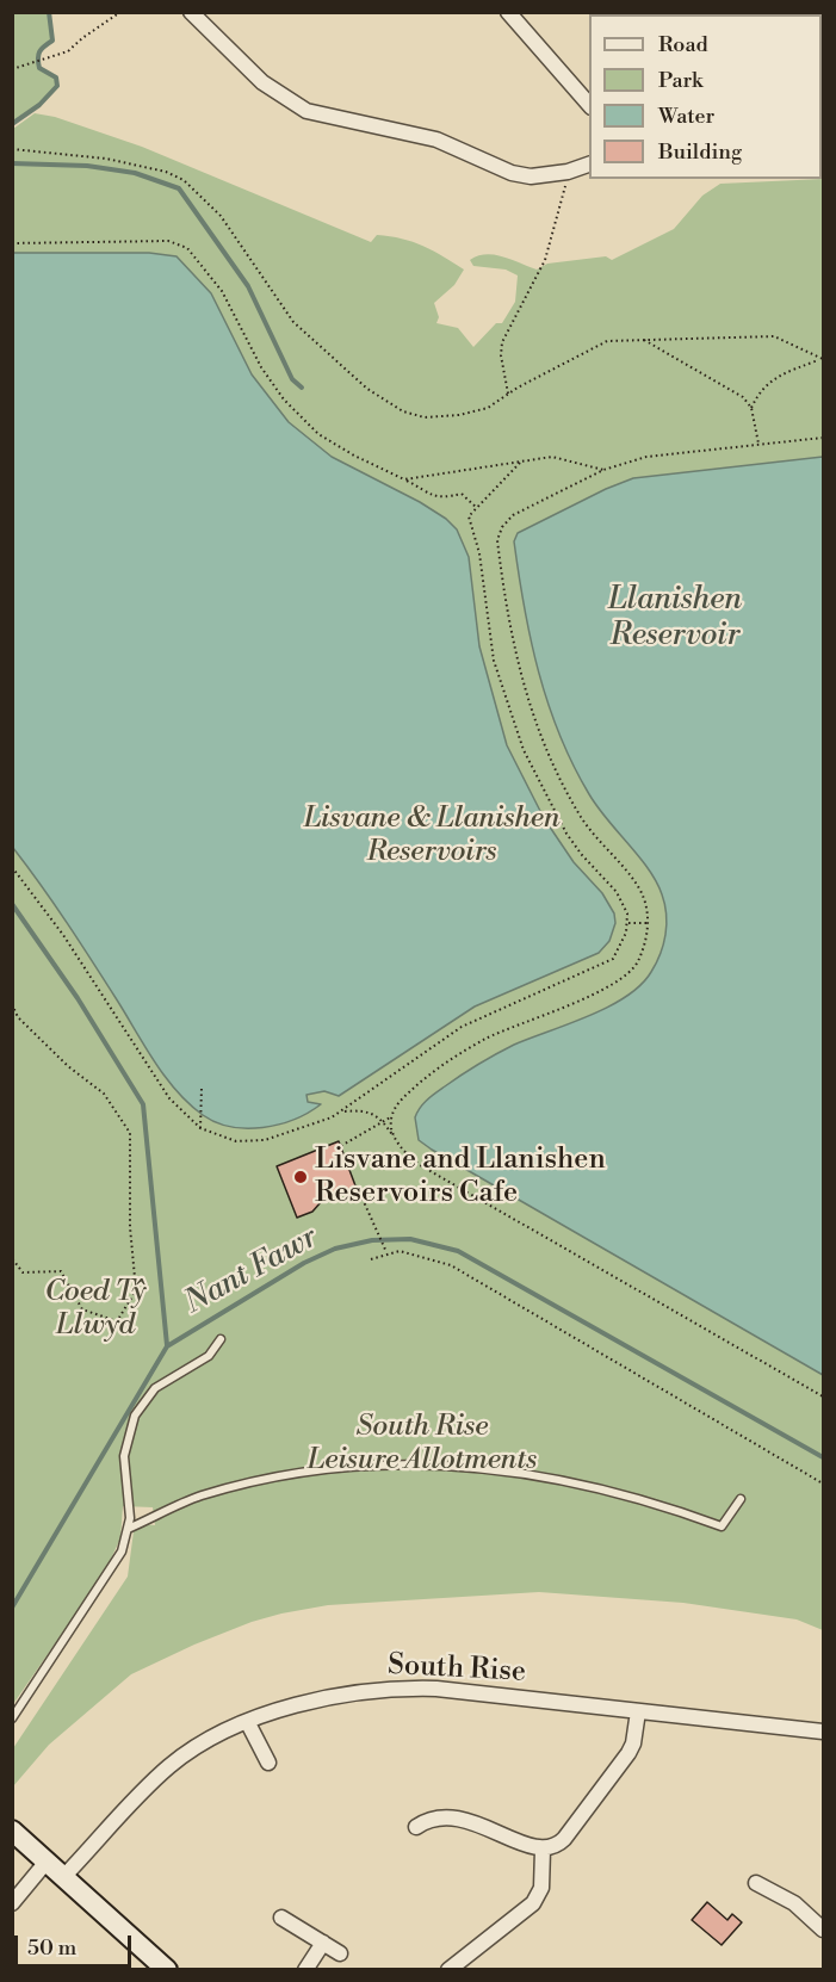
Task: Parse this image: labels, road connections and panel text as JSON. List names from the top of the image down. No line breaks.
{"streets":{"street":["South Rise"]},"water":["Llanishen Reservoir","Nant Fawr"],"parks":["Lisvane & Llanishen Reservoirs","Coed Tŷ Llwyd","South Rise Leisure Allotments"],"places":["Lisvane and Llanishen Reservoirs Cafe"],"legend":["Road","Park","Water","Building"],"scale_bar":"50 m"}
